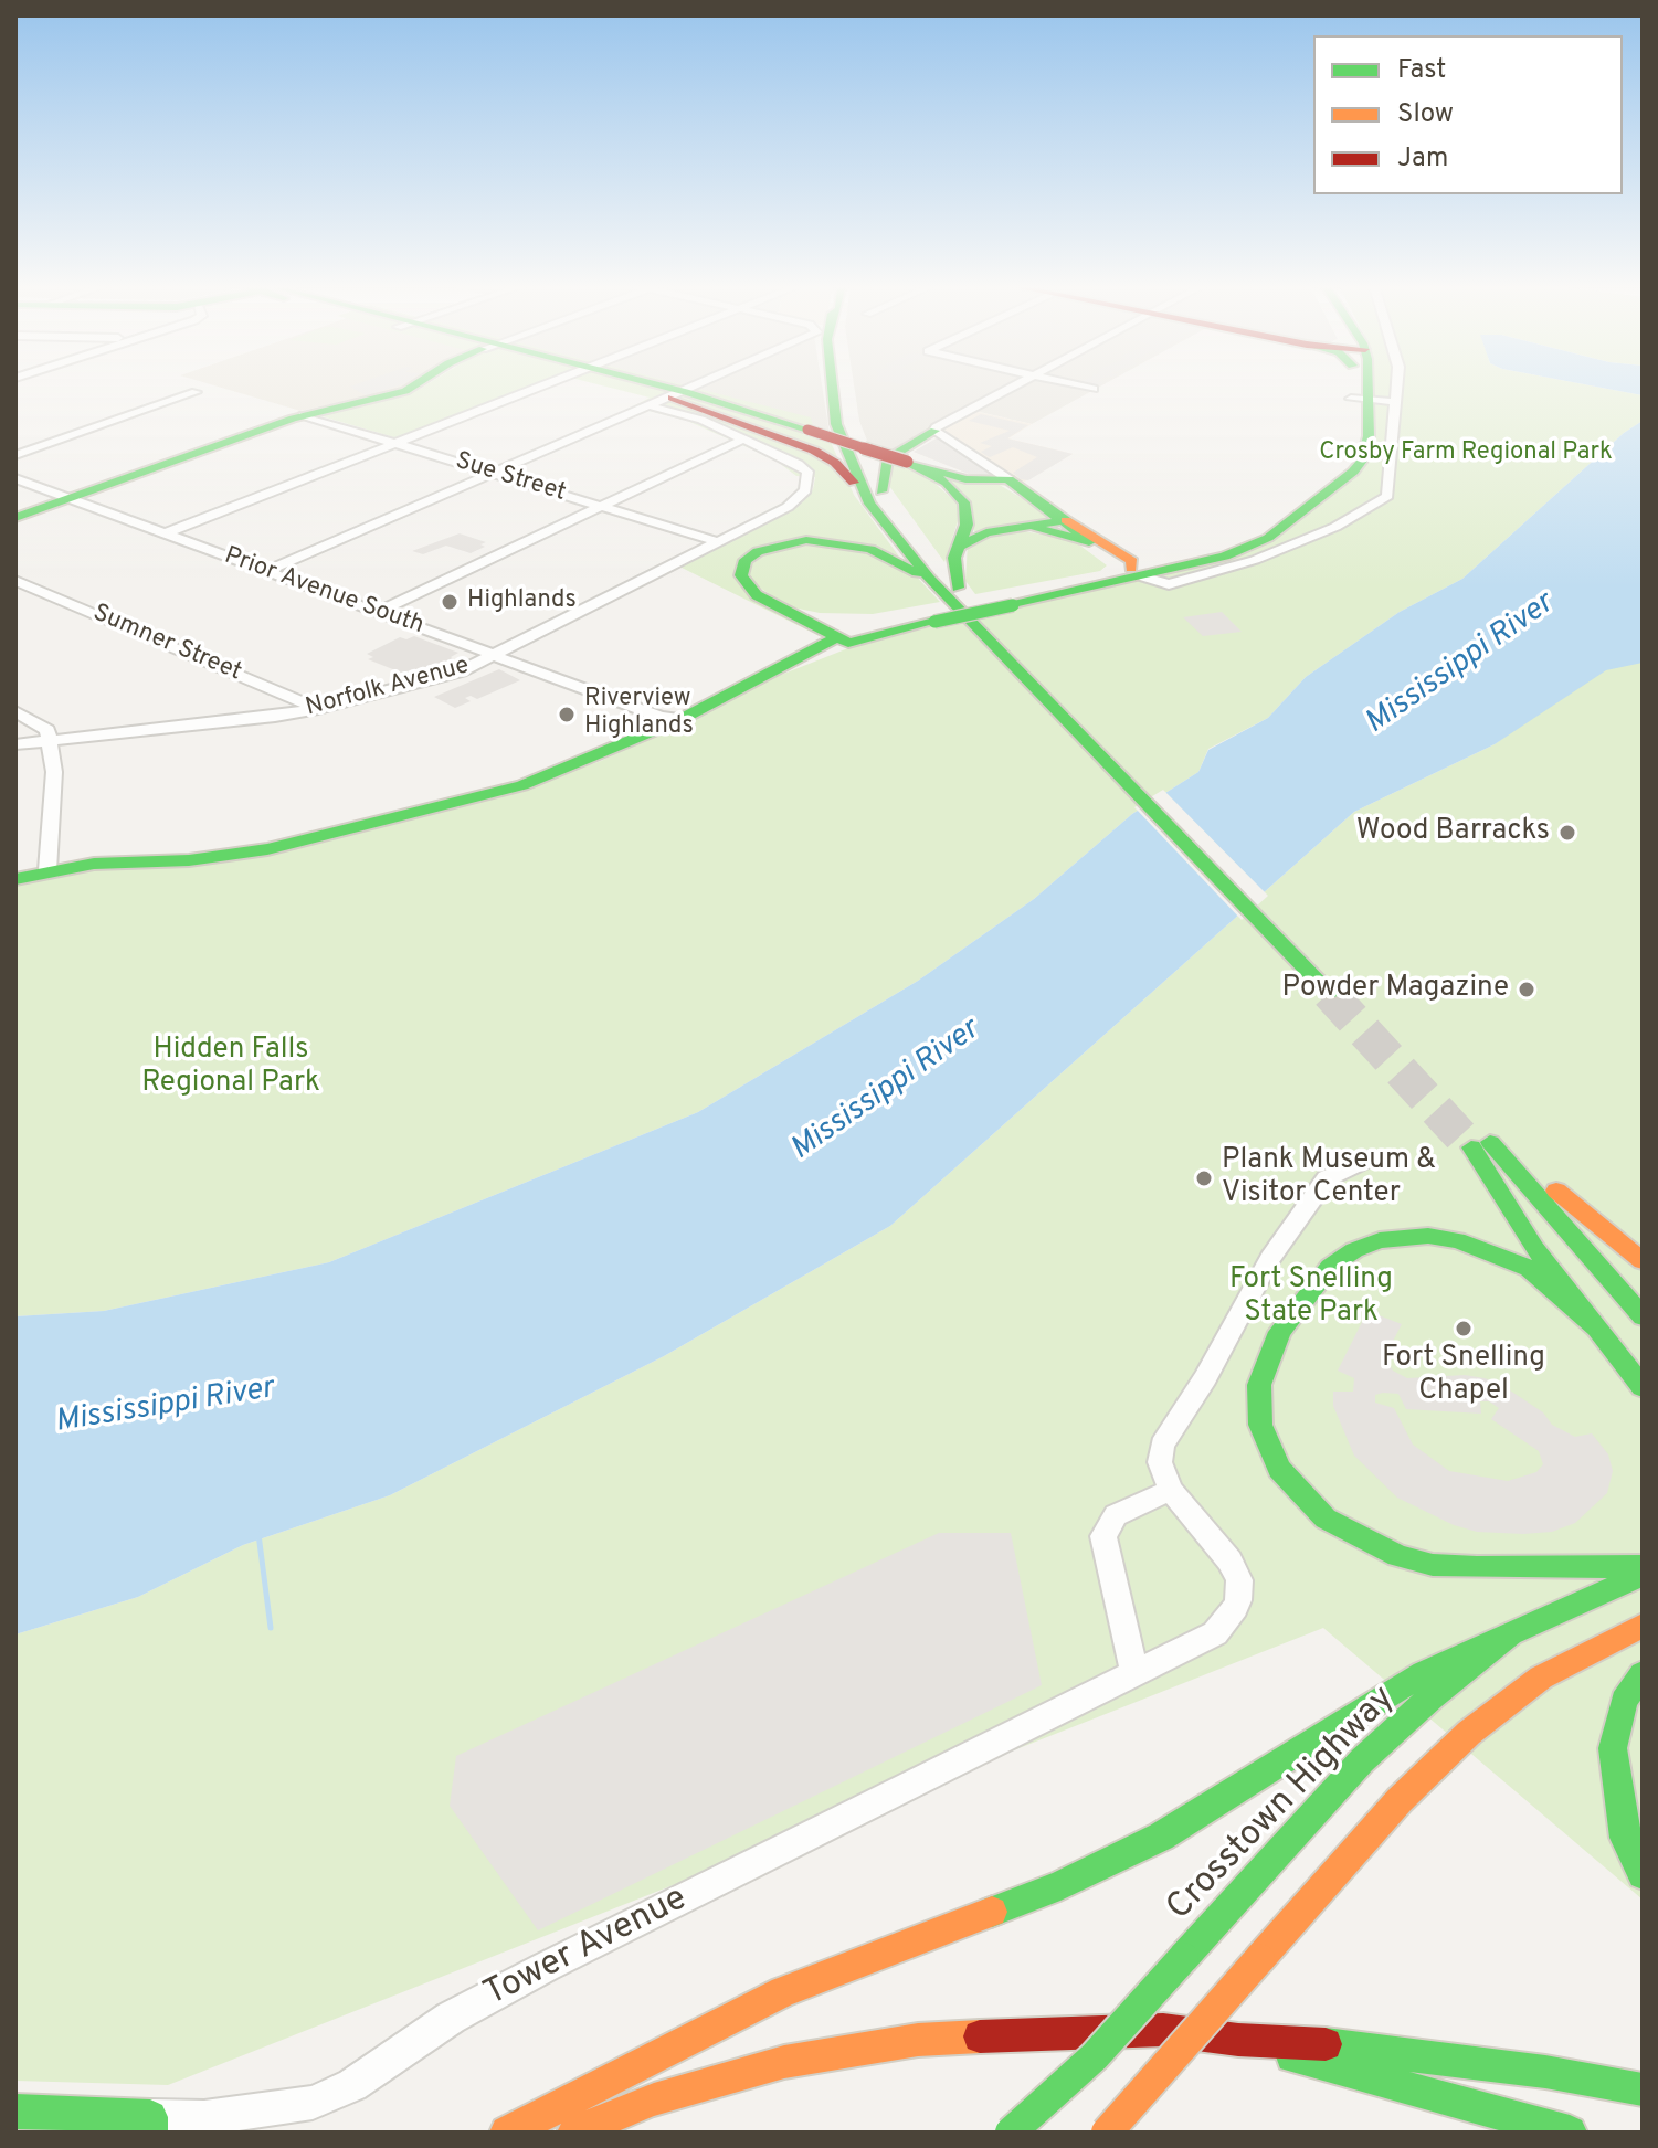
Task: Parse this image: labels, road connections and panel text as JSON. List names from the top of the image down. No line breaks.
{"streets":{"main road":["Crosstown Highway","Tower Avenue"],"street":["Sue Street","Prior Avenue South","Sumner Street","Norfolk Avenue"]},"crossings":[["Sue Street","Norfolk Avenue"],["Prior Avenue South","Norfolk Avenue"],["Sumner Street","Norfolk Avenue"]],"water":["Mississippi River"],"parks":["Crosby Farm Regional Park","Hidden Falls Regional Park","Fort Snelling State Park"],"places":["Highlands","Riverview Highlands","Wood Barracks","Powder Magazine","Plank Museum & Visitor Center","Fort Snelling Chapel"],"legend":["Fast","Slow","Jam"]}
